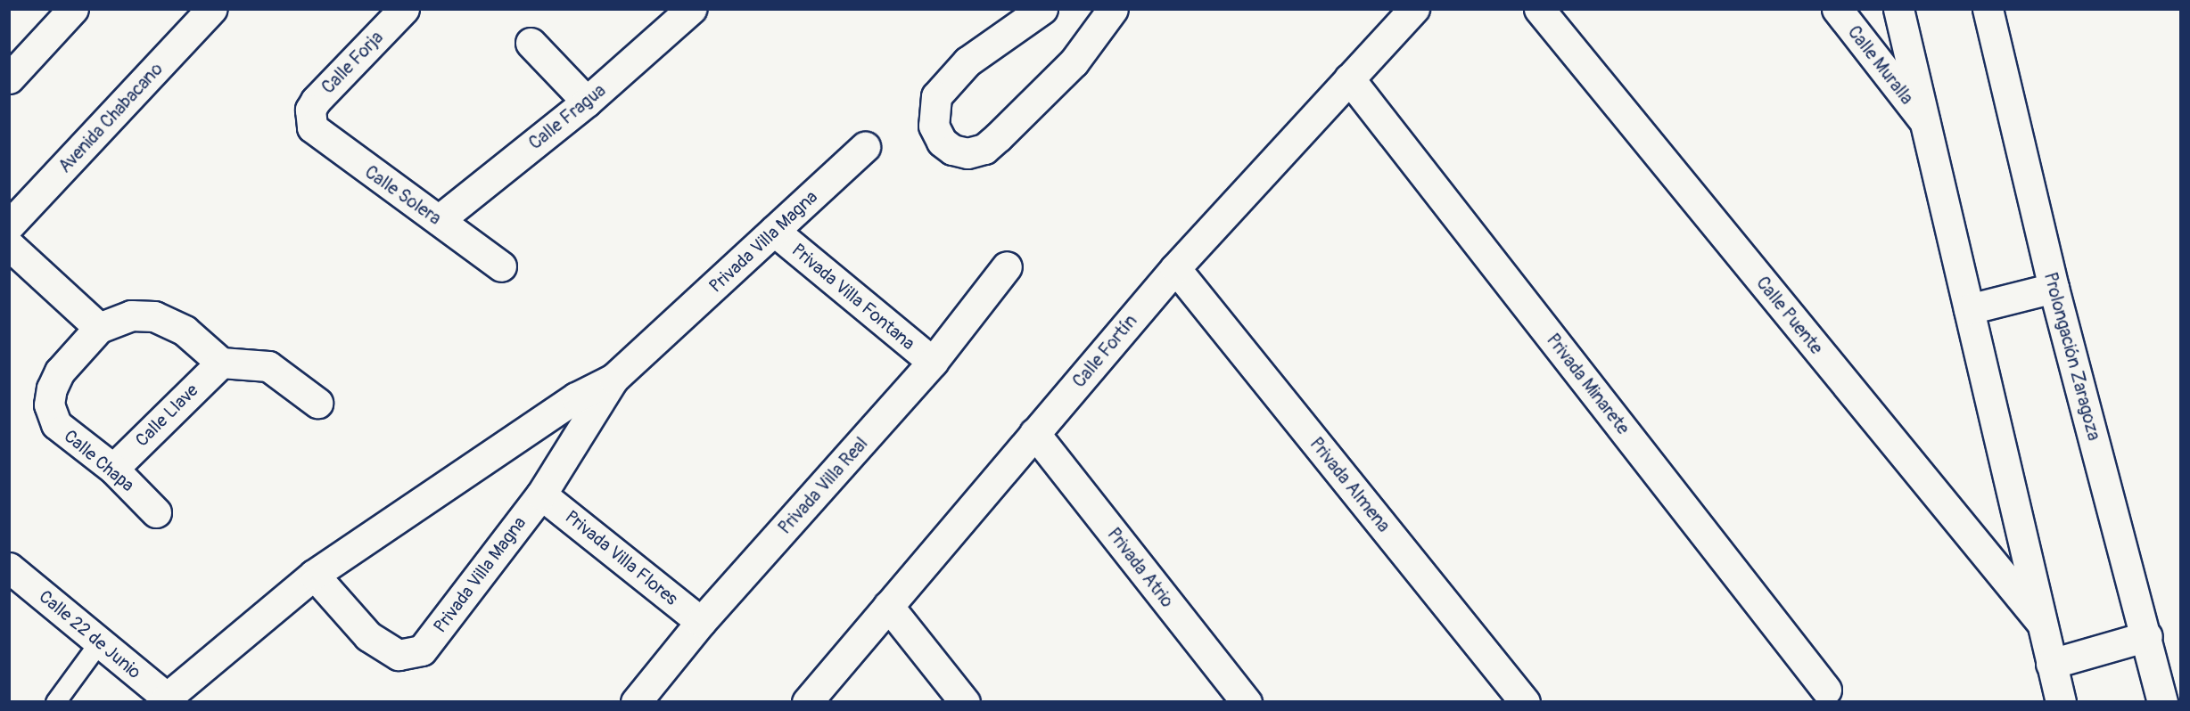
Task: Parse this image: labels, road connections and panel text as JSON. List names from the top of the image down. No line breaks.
{"streets":{"street":["Calle Forja","Calle Muralla","Calle Fragua","Avenida Chabacano","Calle Solera","Privada Villa Magna","Privada Villa Fontana","Calle Puente","Calle Fortín","Prolongación Zaragoza","Privada Minarete","Calle Llave","Calle Chapa","Privada Almena","Privada Villa Real","Privada Villa Flores","Privada Atrio","Calle 22 de Junio"]},"crossings":[["Calle Forja","Calle Solera"],["Calle Fragua","Calle Solera"],["Privada Villa Magna","Privada Villa Fontana"],["Privada Villa Magna","Privada Villa Flores"],["Privada Villa Magna","Calle 22 de Junio"],["Privada Villa Fontana","Privada Villa Real"],["Calle Fortín","Privada Minarete"],["Calle Fortín","Privada Almena"],["Calle Fortín","Privada Atrio"],["Calle Llave","Calle Chapa"],["Privada Villa Real","Privada Villa Flores"]]}
